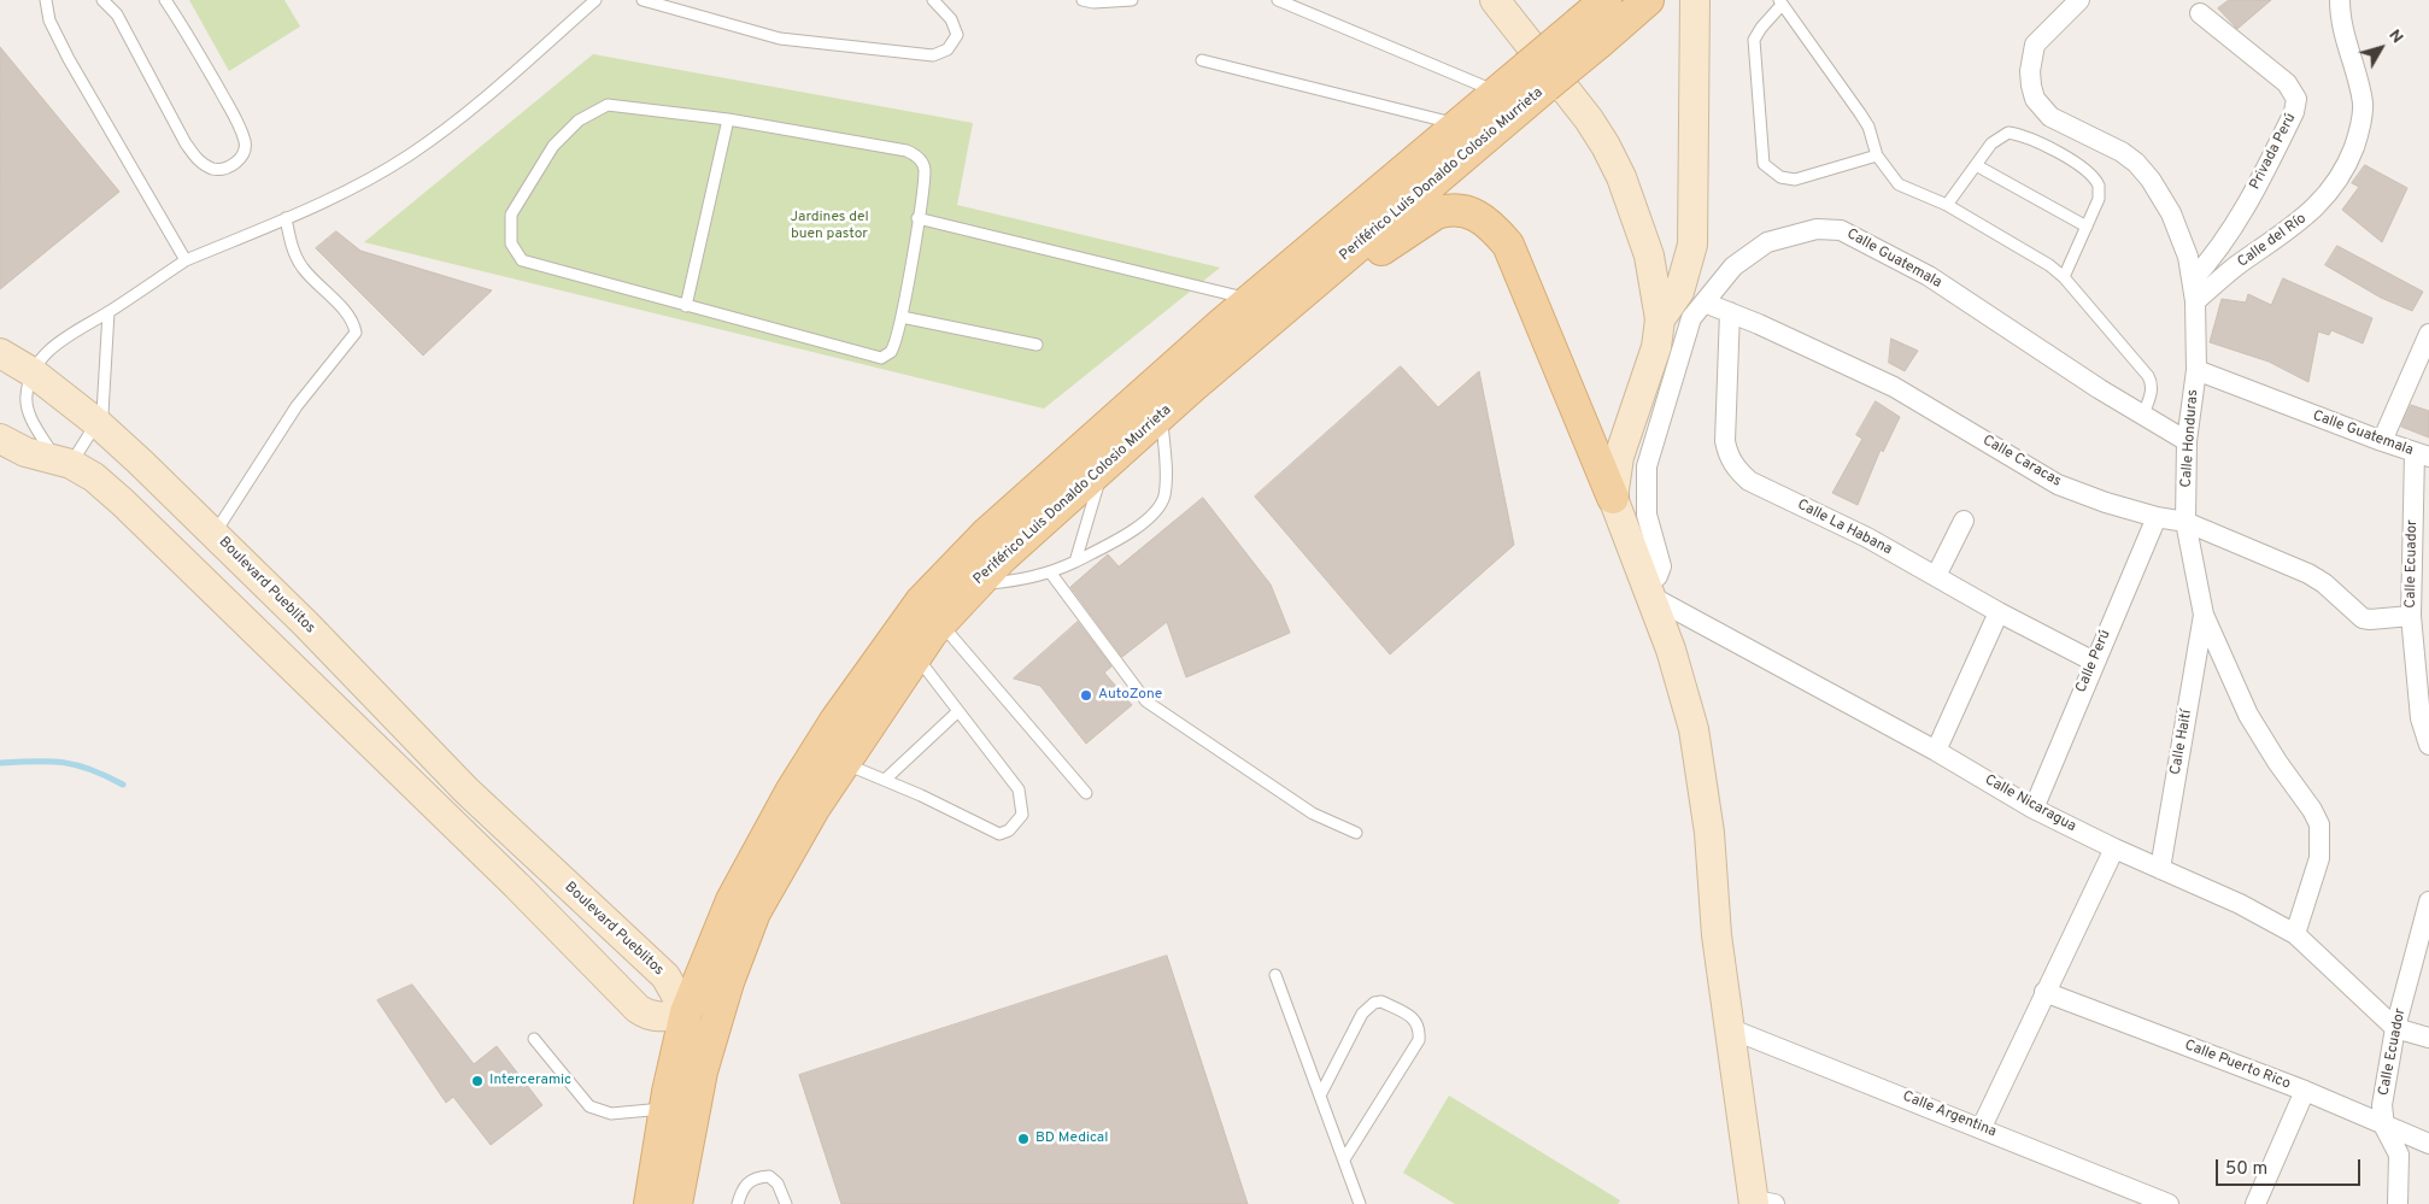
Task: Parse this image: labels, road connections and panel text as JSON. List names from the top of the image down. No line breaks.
{"streets":{"main road":["Periférico Luis Donaldo Colosio Murrieta"],"street":["Privada Perú","Calle del Río","Calle Guatemala","Calle Honduras","Calle Caracas","Calle La Habana","Calle Ecuador","Boulevard Pueblitos","Calle Perú","Calle Haití","Calle Nicaragua","Calle Puerto Rico","Calle Argentina"]},"crossings":[["Privada Perú","Calle Honduras"],["Periférico Luis Donaldo Colosio Murrieta","Boulevard Pueblitos"],["Calle del Río","Calle Honduras"],["Calle Guatemala","Calle Honduras"],["Calle Guatemala","Calle Caracas"],["Calle Guatemala","Calle Ecuador"],["Calle Guatemala","Calle Nicaragua"],["Calle Honduras","Calle Caracas"],["Calle Honduras","Calle Haití"],["Calle Honduras","Calle Nicaragua"],["Calle Caracas","Calle La Habana"],["Calle Caracas","Calle Ecuador"],["Calle Caracas","Calle Perú"],["Calle La Habana","Calle Perú"],["Calle Ecuador","Calle Nicaragua"],["Calle Ecuador","Calle Puerto Rico"],["Calle Perú","Calle Nicaragua"],["Calle Haití","Calle Nicaragua"]],"parks":["Jardines del buen pastor"],"places":["AutoZone","Interceramic","BD Medical"],"scale_bar":"50 m","north":"top right"}
